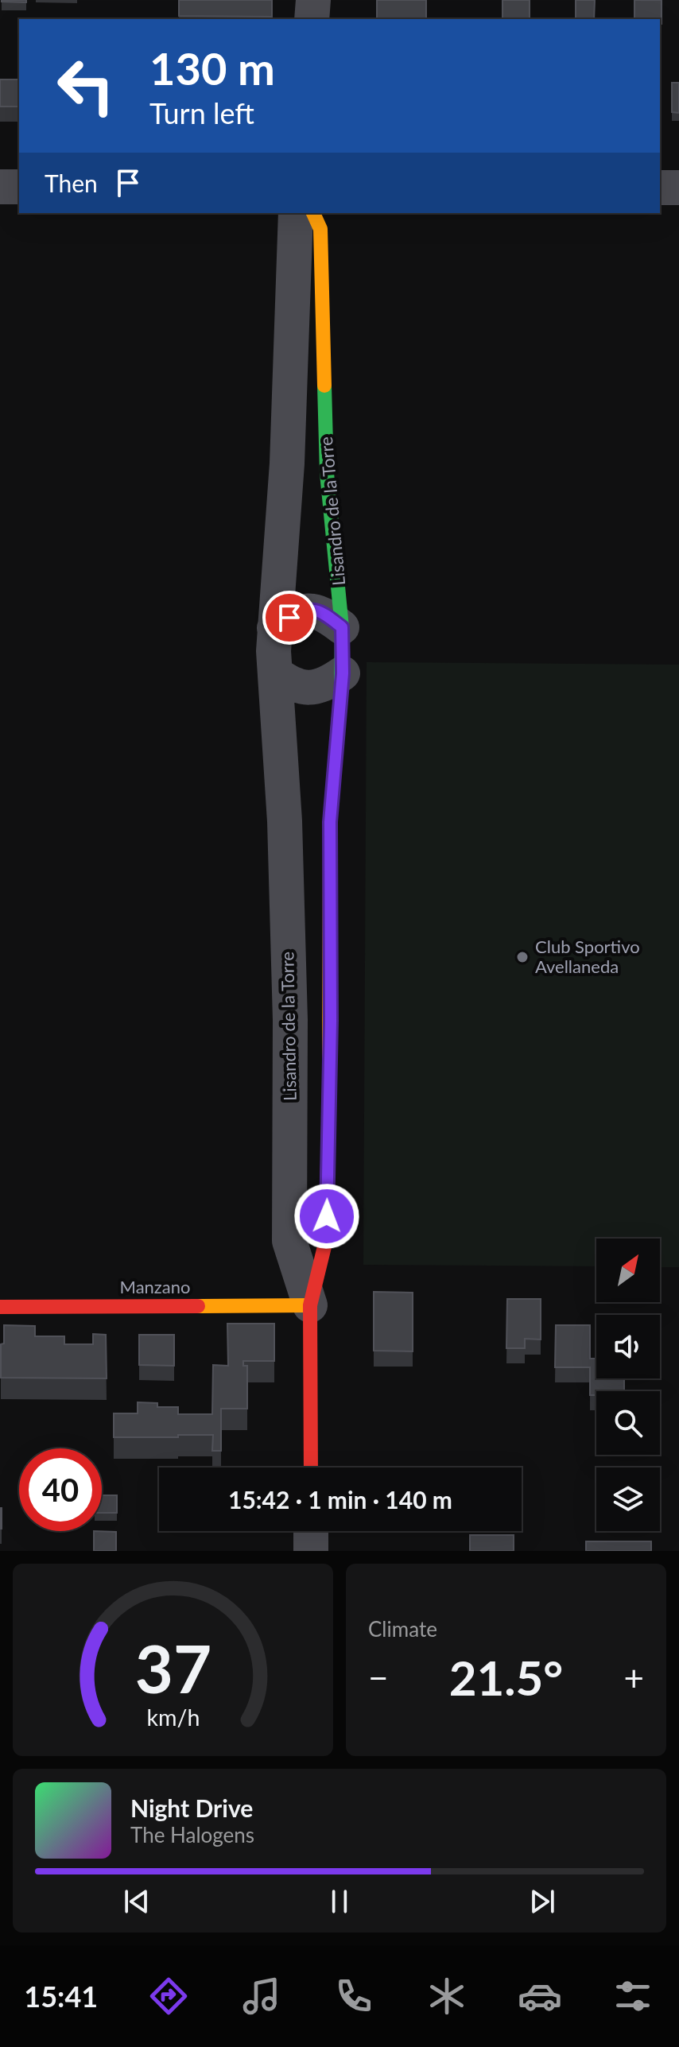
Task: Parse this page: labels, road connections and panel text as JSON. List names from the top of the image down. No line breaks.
{"streets":{"street":["Lisandro de la Torre","Manzano"]},"crossings":[["Lisandro de la Torre","Manzano"]],"places":["Club Sportivo Avellaneda"],"north":"top right","page":{"turn":["130 m","Turn left"],"then":"Then","limit":"40","trip":"15:42 · 1 min · 140 m","tile":"Climate","heat":["−","21.5°","+"],"song":["Night Drive","The Halogens"],"tabs":"15:41","gauge":["37","km/h"]}}
